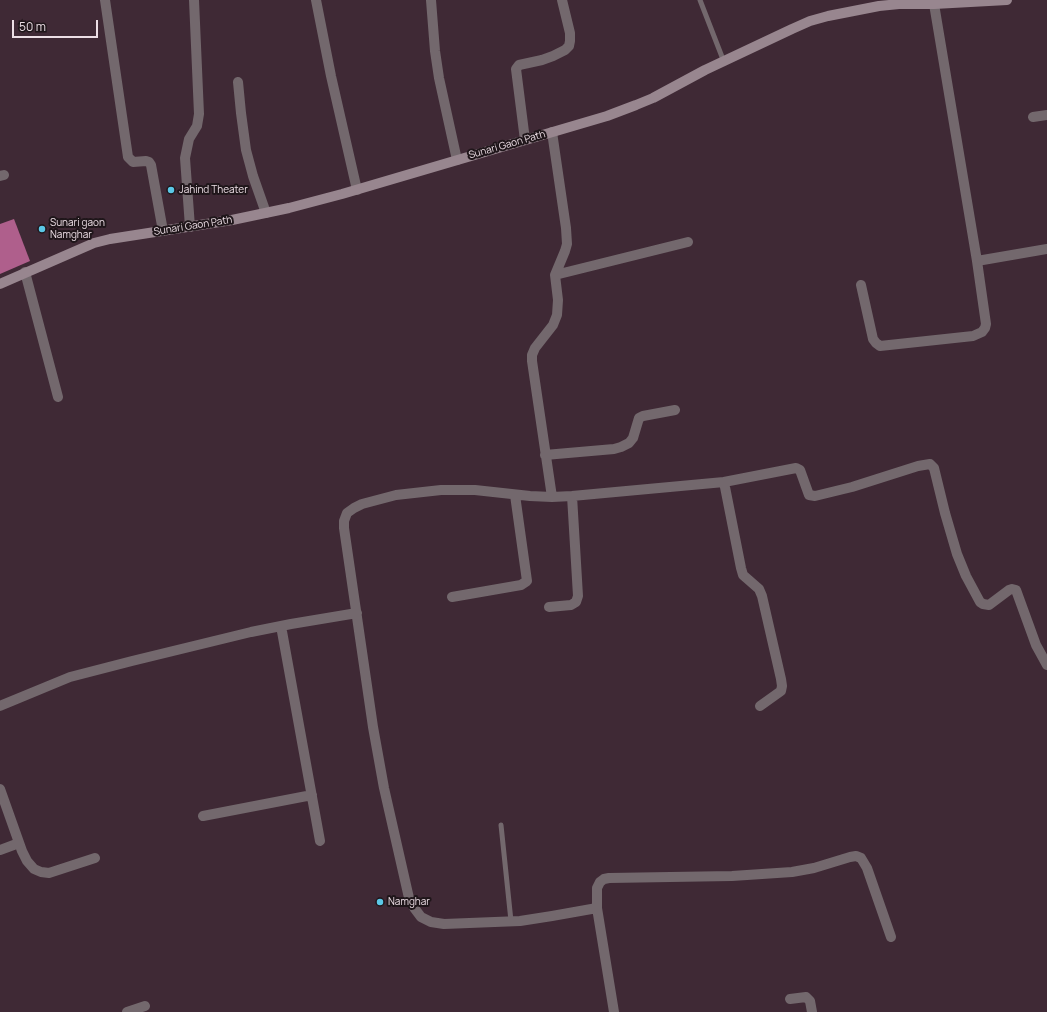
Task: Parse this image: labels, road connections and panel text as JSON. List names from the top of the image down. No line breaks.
{"streets":{"street":["Sunari Gaon Path"]},"places":["Jahind Theater","Sunari gaon Namghar","Namghar"],"scale_bar":"50 m"}
